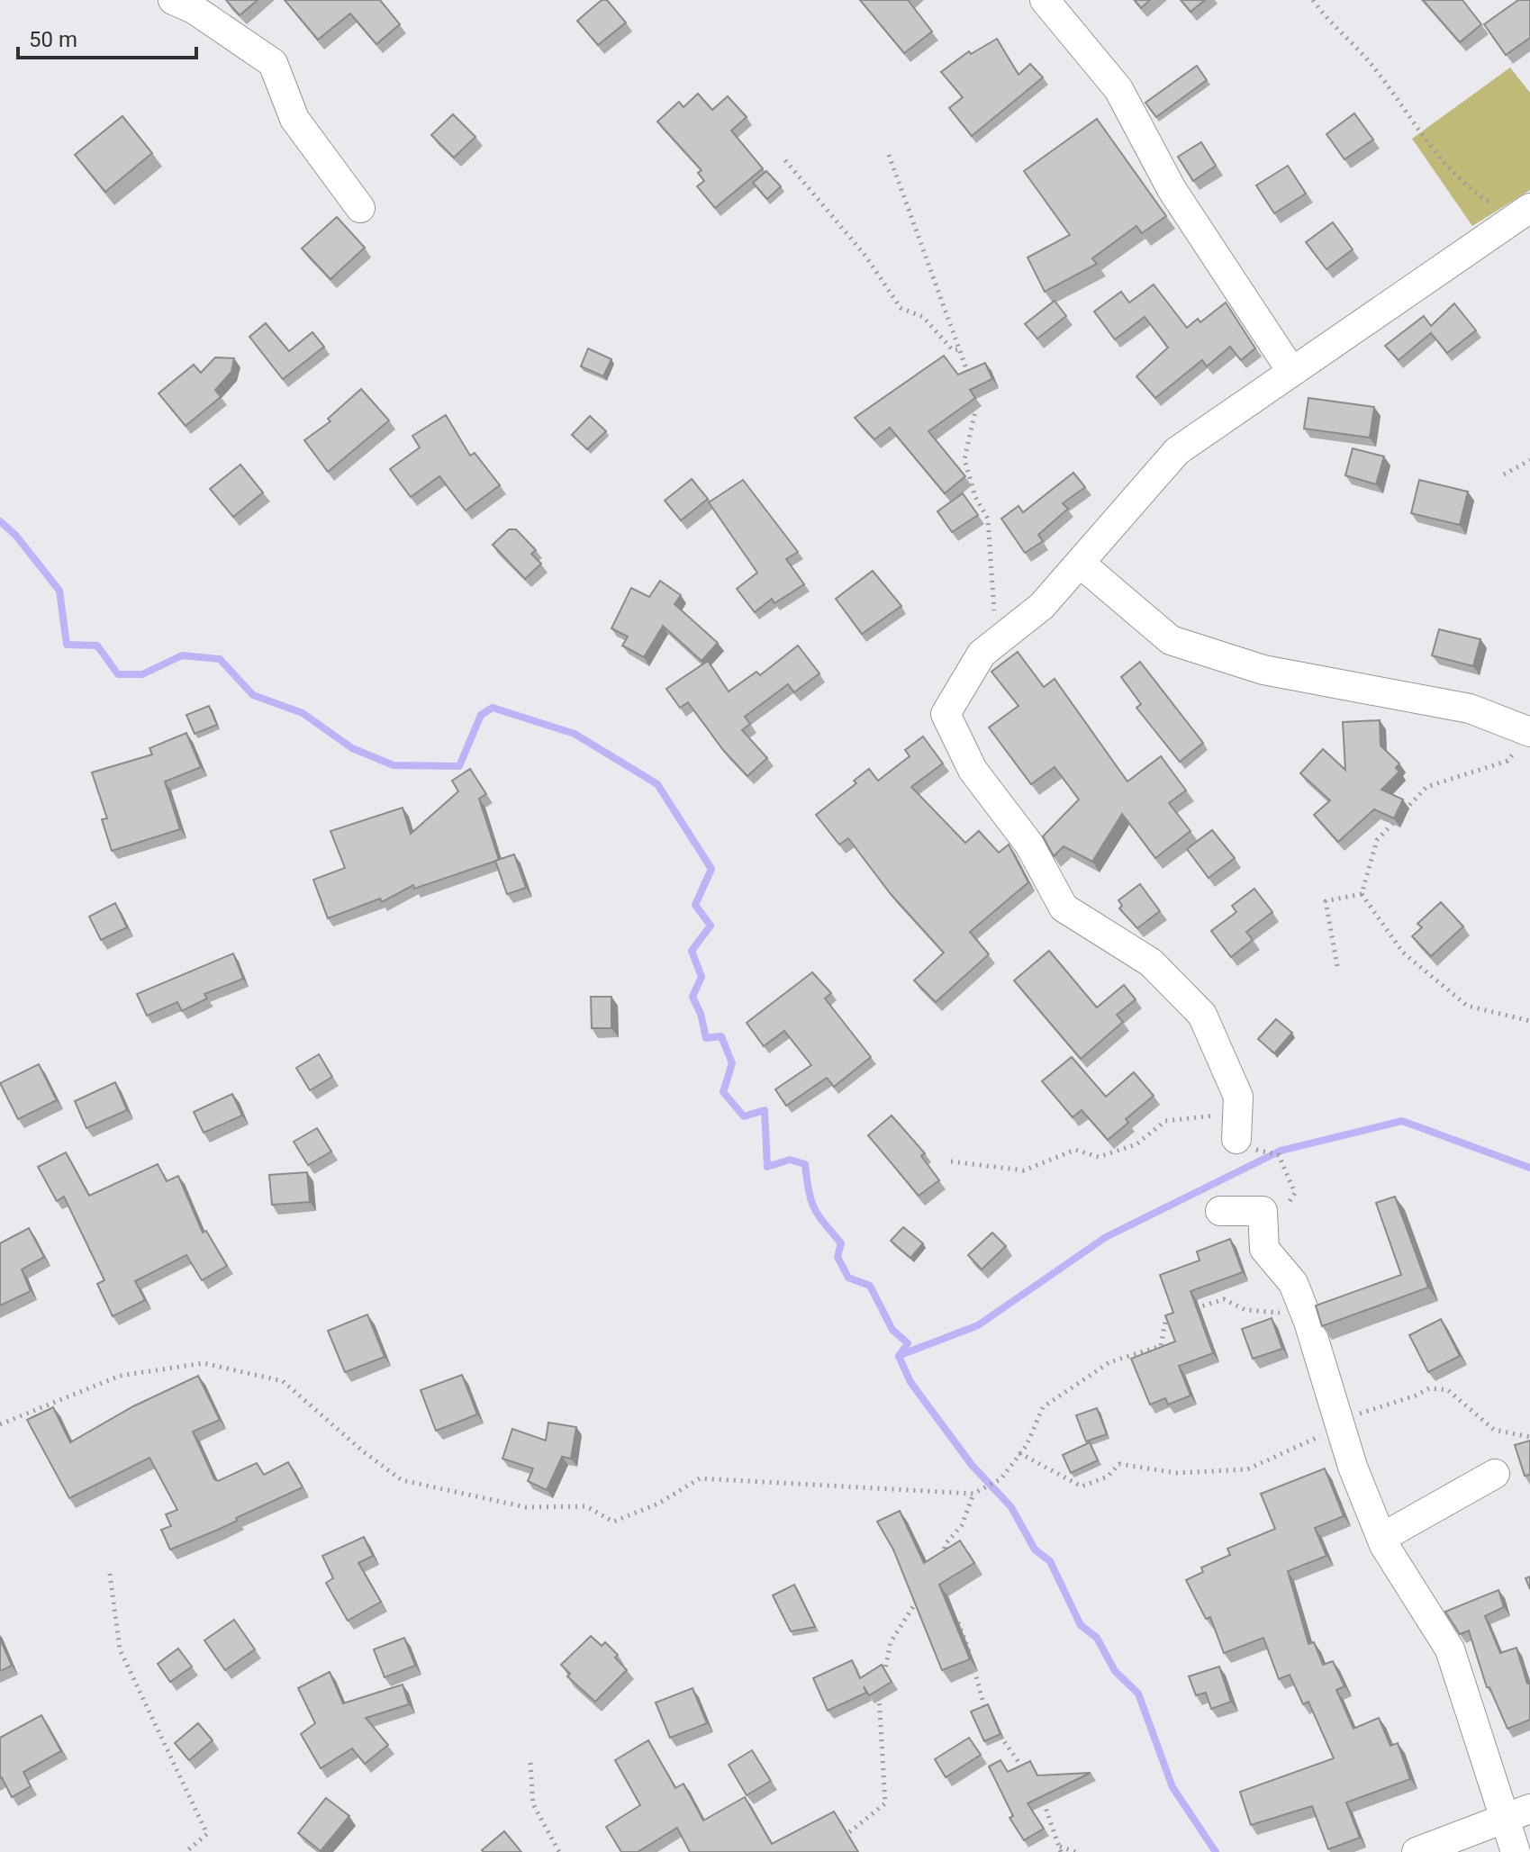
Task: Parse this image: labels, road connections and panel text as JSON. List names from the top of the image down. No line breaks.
{"scale_bar":"50 m"}
